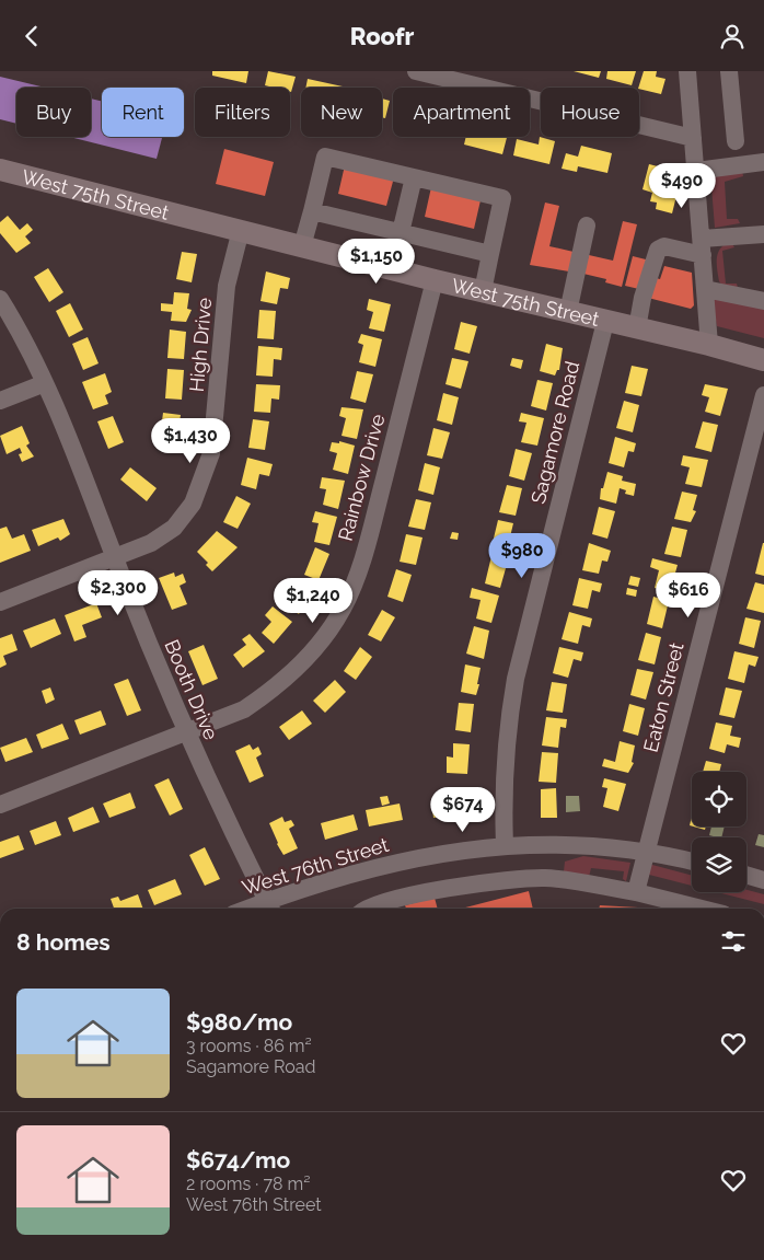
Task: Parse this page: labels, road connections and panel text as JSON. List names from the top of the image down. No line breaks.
{"streets":{"main road":["West 75th Street"],"street":["High Drive","Sagamore Road","Rainbow Drive","Booth Drive","Eaton Street","West 76th Street"]},"crossings":[["West 75th Street","High Drive"],["West 75th Street","Sagamore Road"],["West 75th Street","Rainbow Drive"],["High Drive","Booth Drive"],["Sagamore Road","West 76th Street"],["Rainbow Drive","Booth Drive"],["Booth Drive","West 76th Street"],["Eaton Street","West 76th Street"]],"page":{"header":"Roofr","chip":["Buy","Rent","Filters","New","Apartment","House"],"price":["$490","$1,150","$1,430","$980","$2,300","$616","$1,240","$674"],"heading":"8 homes","list":[{"name":"$980/mo","note":"3 rooms · 86 m² · Sagamore Road"},{"name":"$674/mo","note":"2 rooms · 78 m² · West 76th Street"}]}}
